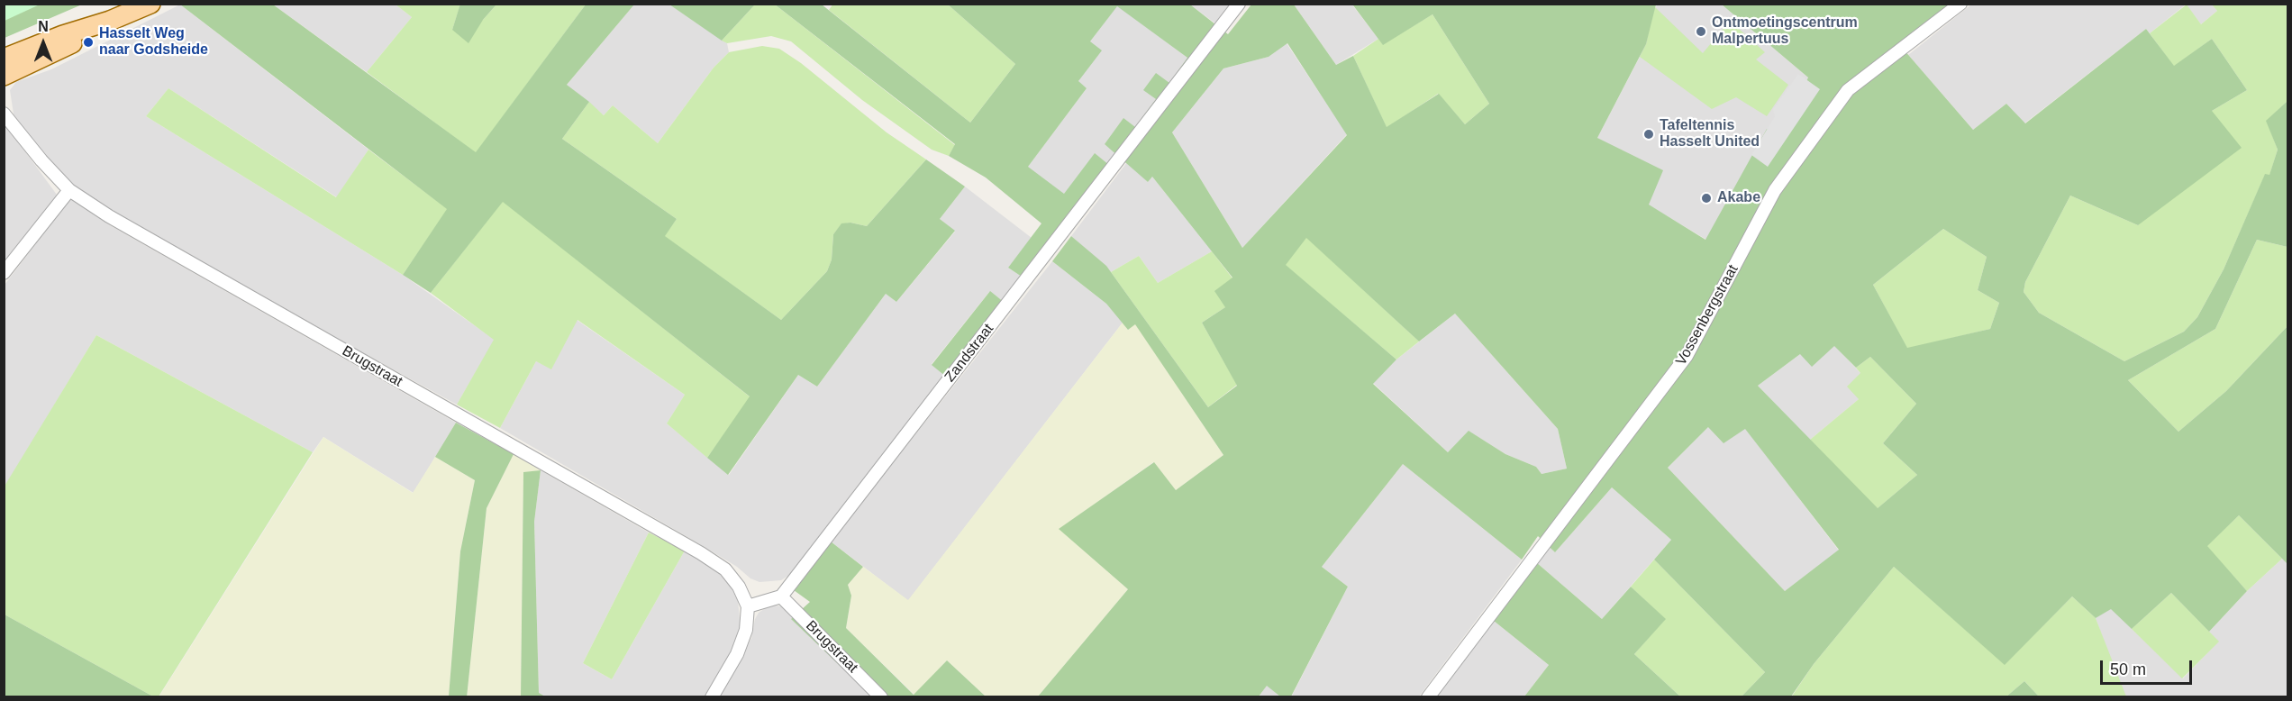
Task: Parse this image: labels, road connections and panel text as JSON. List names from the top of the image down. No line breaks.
{"streets":{"street":["Vossenbergstraat","Zandstraat","Brugstraat"]},"crossings":[["Zandstraat","Brugstraat"]],"places":["Ontmoetingscentrum Malpertuus","Hasselt Weg naar Godsheide","Tafeltennis Hasselt United","Akabe"],"scale_bar":"50 m","north":"top"}
